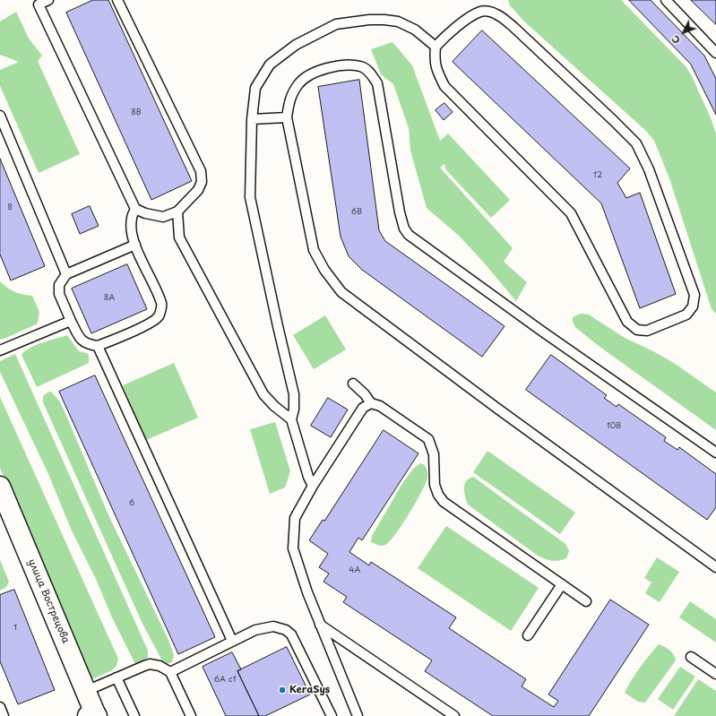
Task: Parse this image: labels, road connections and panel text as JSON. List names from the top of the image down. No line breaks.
{"streets":{"street":["улица Вострецова"]},"places":["KeraSys"],"house_numbers":["8В","12","8","6В","8А","10В","6","4А","1","6А с1"],"north":"bottom left"}
